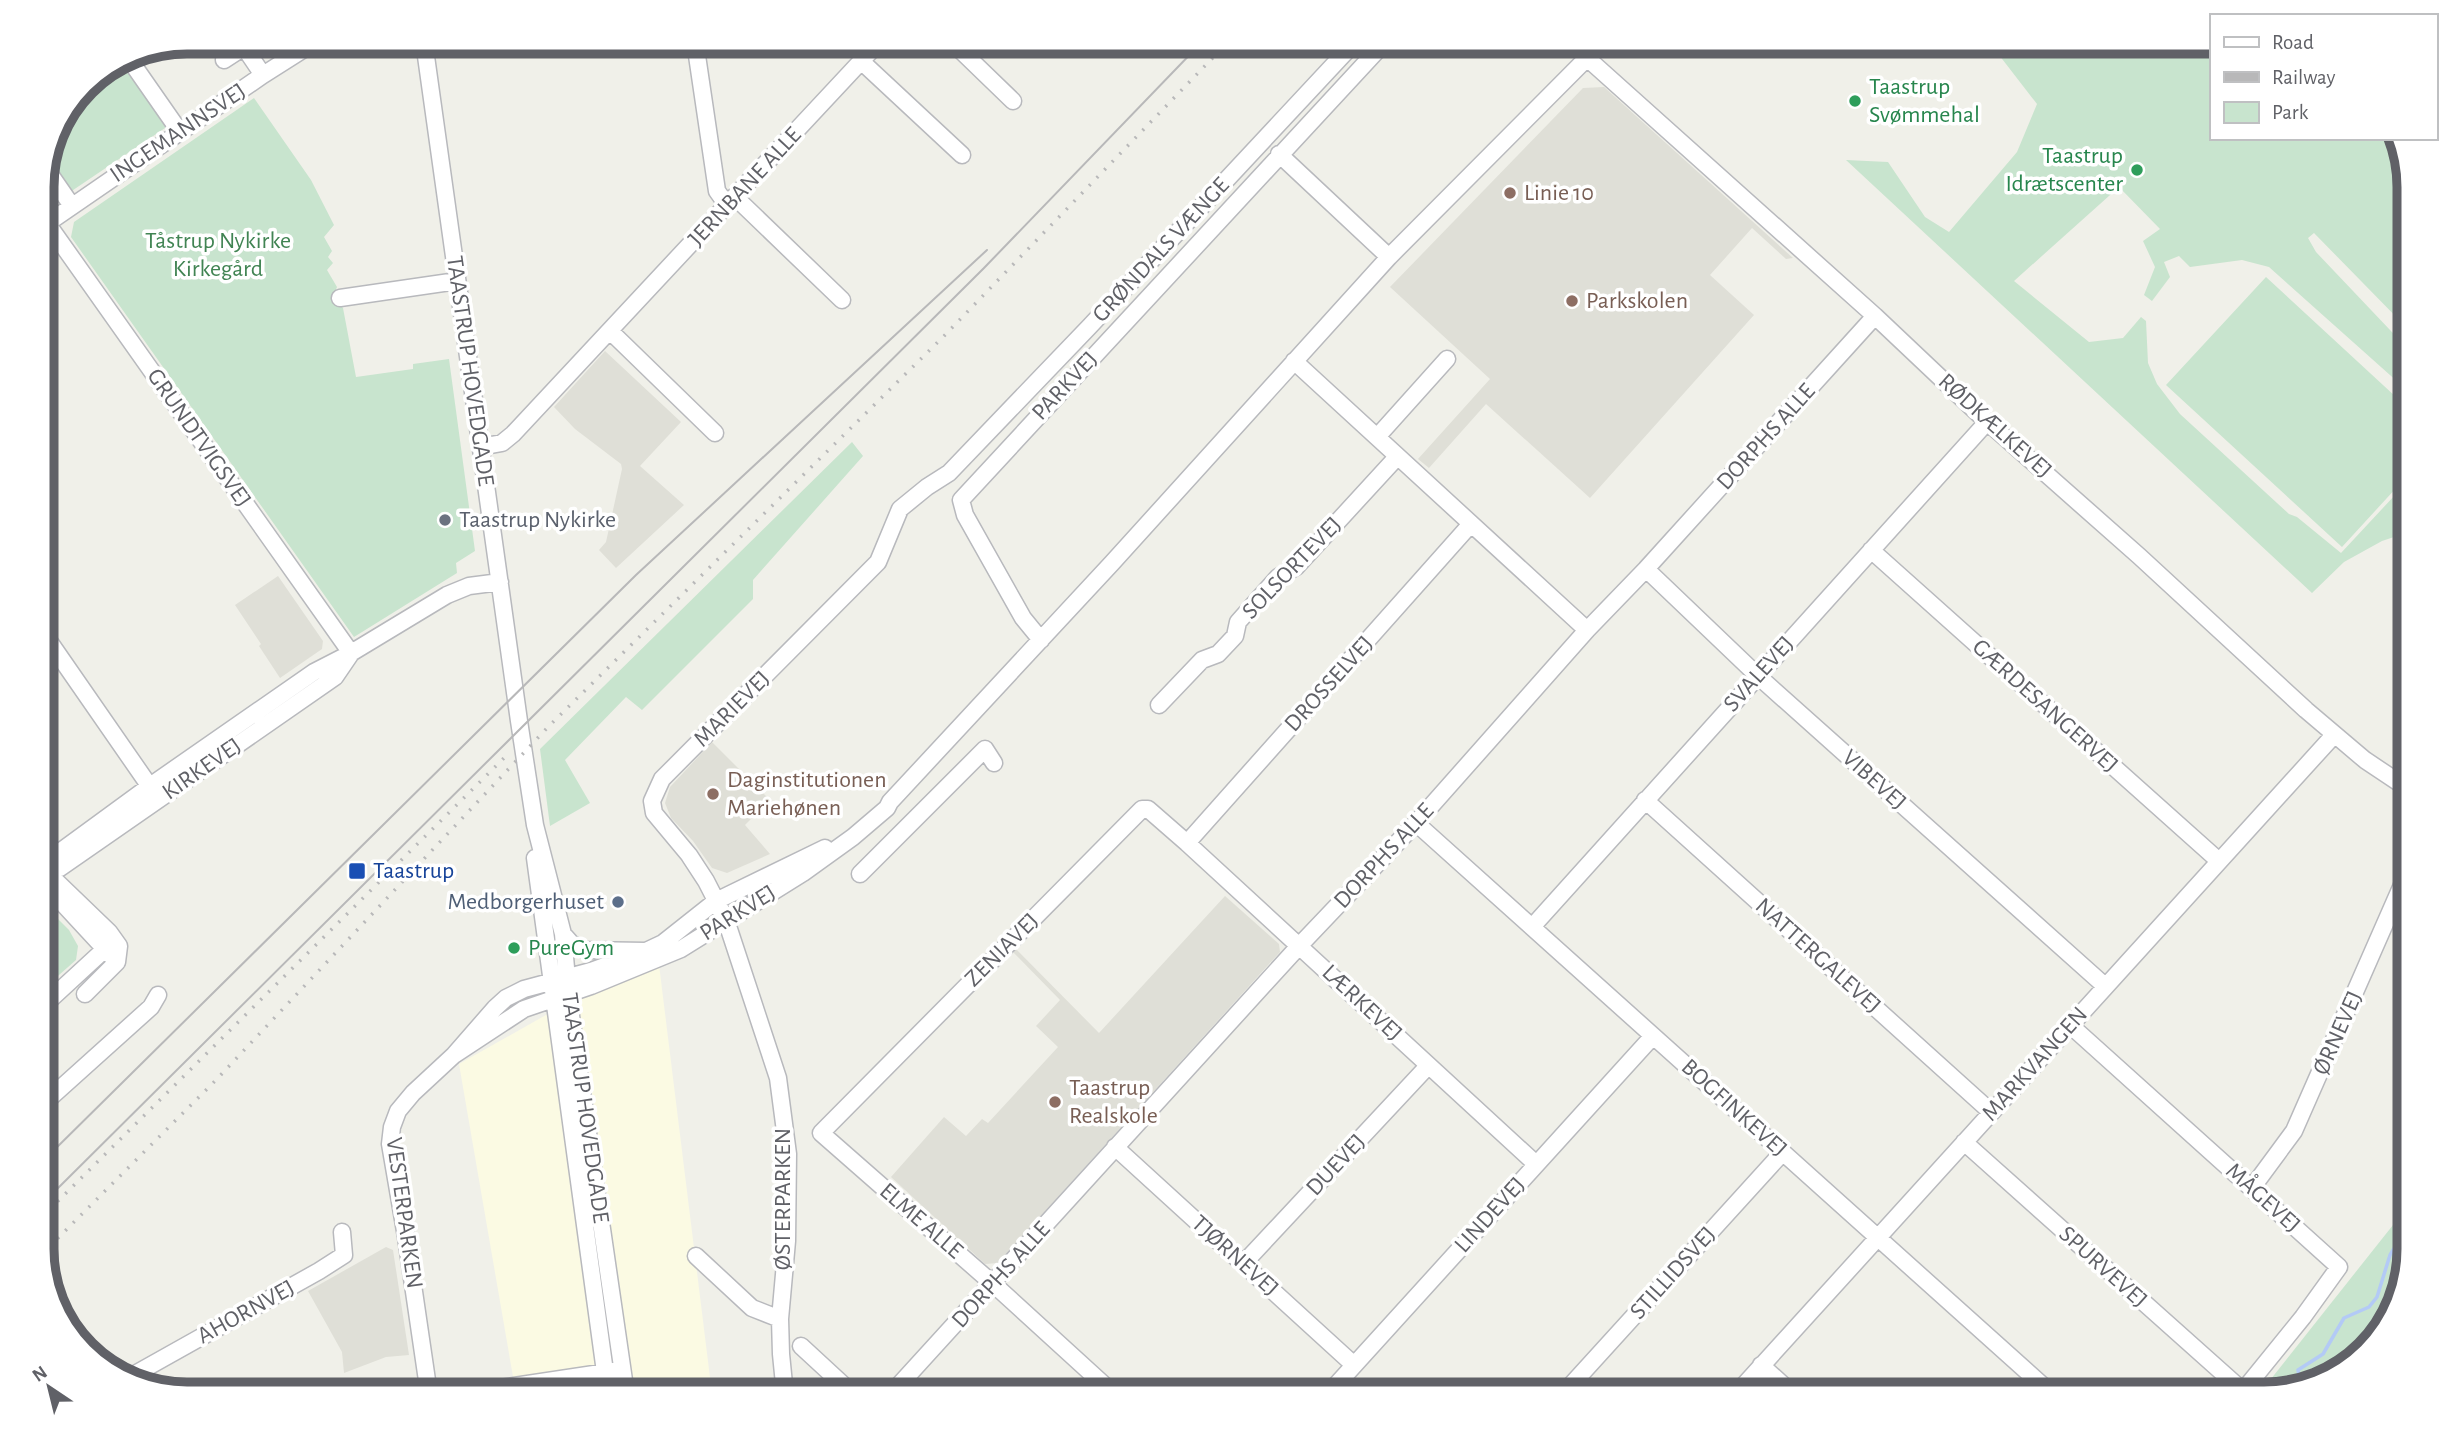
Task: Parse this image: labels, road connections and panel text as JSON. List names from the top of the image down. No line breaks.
{"streets":{"street":["INGEMANNSVEJ","JERNBANE ALLE","GRØNDALS VÆNGE","TAASTRUP HOVEDGADE","PARKVEJ","RØDKÆLKEVEJ","DORPHS ALLE","GRUNDTVIGSVEJ","SOLSORTEVEJ","SVALEVEJ","DROSSELVEJ","GÆRDESANGERVEJ","MARIEVEJ","KIRKEVEJ","VIBEVEJ","ZENIAVEJ","NATTERGALEVEJ","LÆRKEVEJ","ØRNEVEJ","MARKVANGEN","BOGFINKEVEJ","DUEVEJ","MÅGEVEJ","ØSTERPARKEN","VESTERPARKEN","LINDEVEJ","ELME ALLE","TJØRNEVEJ","SPURVEVEJ","STILLIDSVEJ","AHORNVEJ"]},"crossings":[["JERNBANE ALLE","TAASTRUP HOVEDGADE"],["GRØNDALS VÆNGE","MARIEVEJ"],["TAASTRUP HOVEDGADE","PARKVEJ"],["TAASTRUP HOVEDGADE","KIRKEVEJ"],["TAASTRUP HOVEDGADE","VESTERPARKEN"],["PARKVEJ","RØDKÆLKEVEJ"],["PARKVEJ","MARIEVEJ"],["PARKVEJ","ØSTERPARKEN"],["PARKVEJ","VESTERPARKEN"],["RØDKÆLKEVEJ","DORPHS ALLE"],["RØDKÆLKEVEJ","SVALEVEJ"],["RØDKÆLKEVEJ","MARKVANGEN"],["DORPHS ALLE","VIBEVEJ"],["DORPHS ALLE","LÆRKEVEJ"],["DORPHS ALLE","BOGFINKEVEJ"],["DORPHS ALLE","ELME ALLE"],["DORPHS ALLE","TJØRNEVEJ"],["GRUNDTVIGSVEJ","KIRKEVEJ"],["SVALEVEJ","GÆRDESANGERVEJ"],["SVALEVEJ","VIBEVEJ"],["SVALEVEJ","NATTERGALEVEJ"],["SVALEVEJ","BOGFINKEVEJ"],["DROSSELVEJ","ZENIAVEJ"],["DROSSELVEJ","LÆRKEVEJ"],["GÆRDESANGERVEJ","MARKVANGEN"],["MARIEVEJ","ØSTERPARKEN"],["VIBEVEJ","MARKVANGEN"],["ZENIAVEJ","LÆRKEVEJ"],["ZENIAVEJ","ELME ALLE"],["NATTERGALEVEJ","MARKVANGEN"],["LÆRKEVEJ","DUEVEJ"],["LÆRKEVEJ","LINDEVEJ"],["ØRNEVEJ","MÅGEVEJ"],["MARKVANGEN","BOGFINKEVEJ"],["MARKVANGEN","MÅGEVEJ"],["MARKVANGEN","SPURVEVEJ"],["BOGFINKEVEJ","LINDEVEJ"],["BOGFINKEVEJ","STILLIDSVEJ"],["DUEVEJ","TJØRNEVEJ"],["LINDEVEJ","TJØRNEVEJ"]],"parks":["Tåstrup Nykirke Kirkegård"],"places":{"other":["Taastrup Svømmehal","Taastrup Idrætscenter","Linie 10","Parkskolen","Taastrup Nykirke","Daginstitutionen Mariehønen","Medborgerhuset","PureGym","Taastrup Realskole"],"transit":["Taastrup"]},"legend":["Road","Railway","Park"],"north":"top left"}
